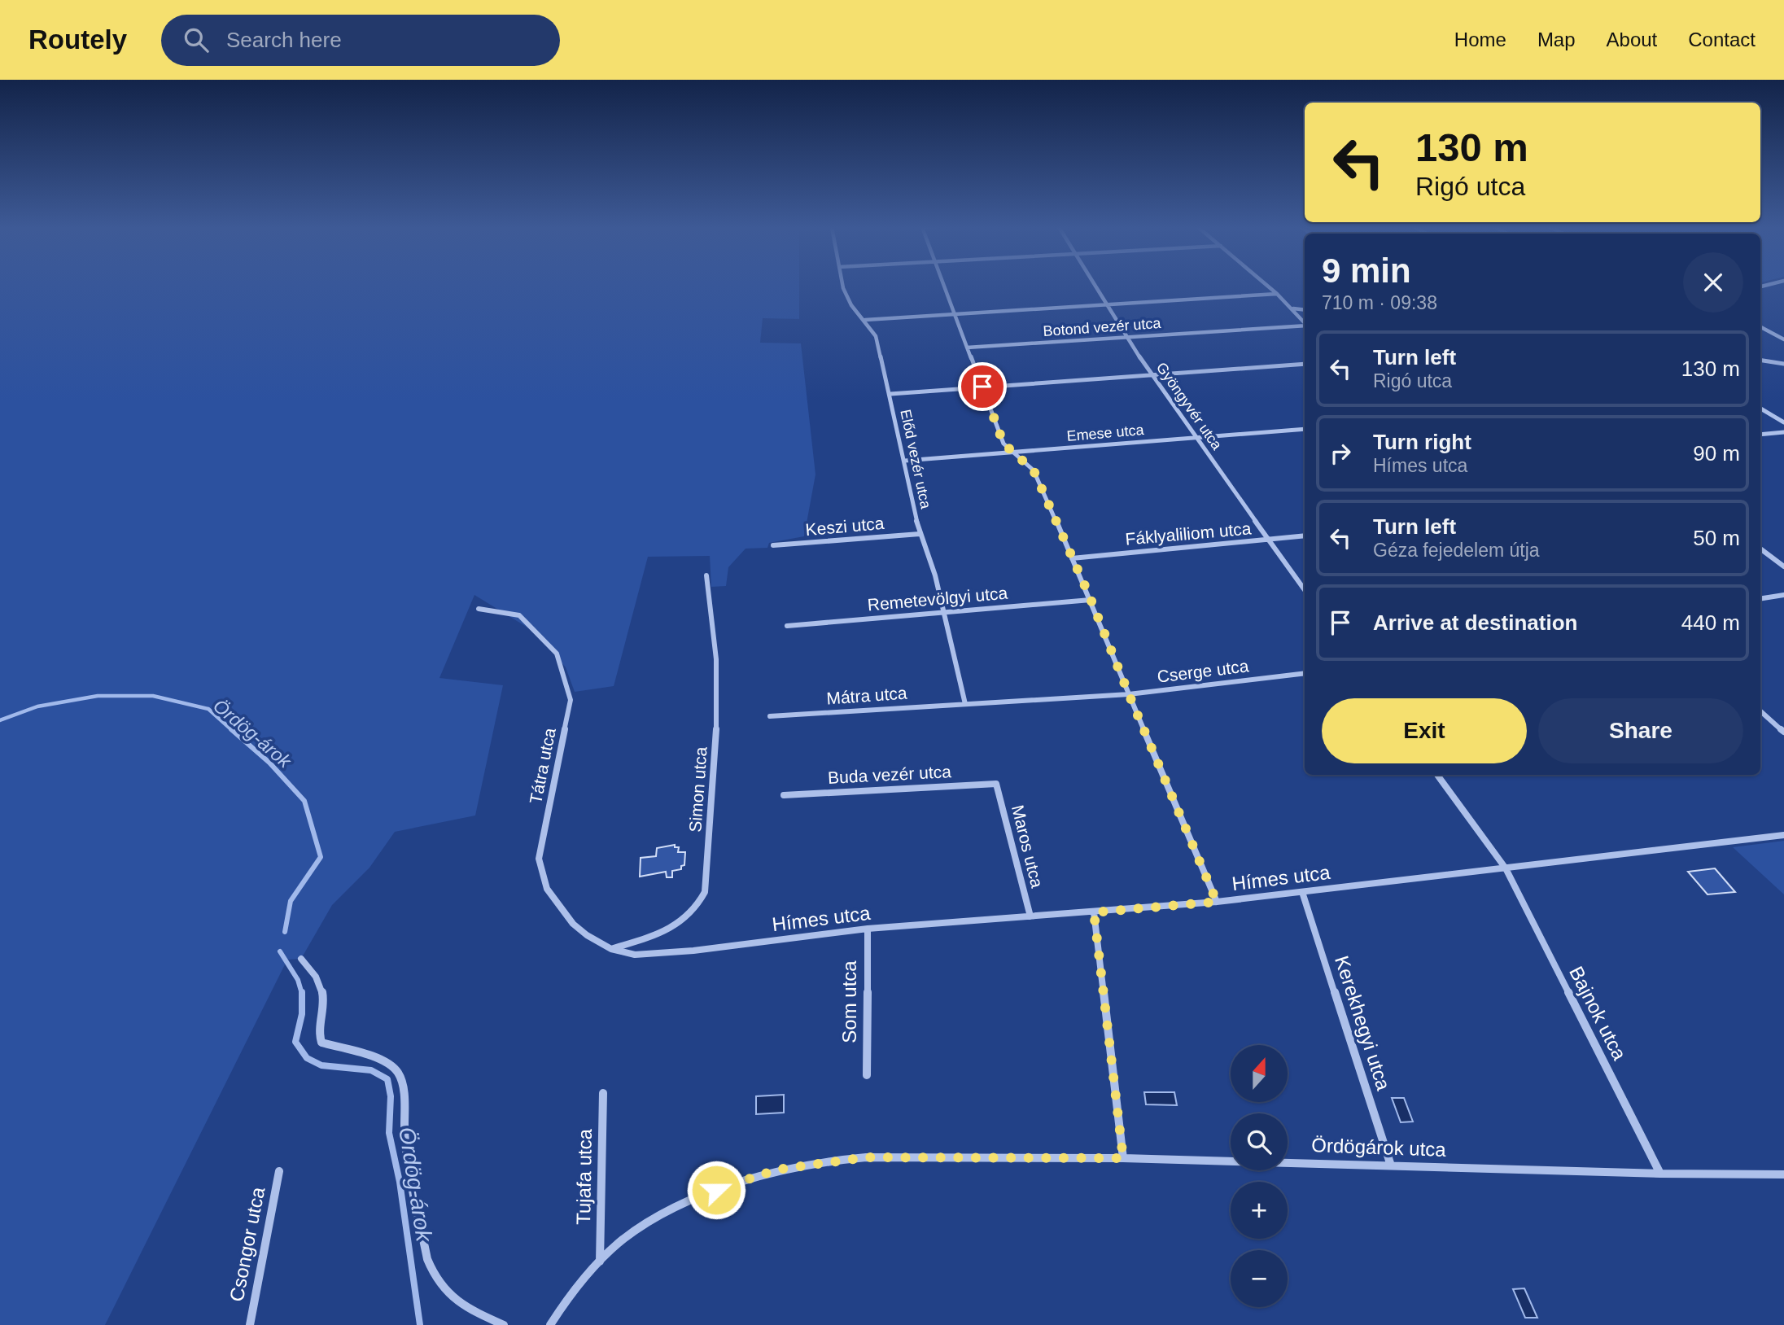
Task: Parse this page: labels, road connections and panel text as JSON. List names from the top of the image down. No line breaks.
{"streets":{"street":["Botond vezér utca","Gyöngyvér utca","Emese utca","Előd vezér utca","Keszi utca","Fáklyaliliom utca","Remetevölgyi utca","Cserge utca","Mátra utca","Tátra utca","Buda vezér utca","Simon utca","Maros utca","Hímes utca","Som utca","Bajnok utca","Kerekhegyi utca","Ördögárok utca","Tujafa utca","Csongor utca"]},"crossings":[["Botond vezér utca","Gyöngyvér utca"],["Gyöngyvér utca","Emese utca"],["Gyöngyvér utca","Fáklyaliliom utca"],["Emese utca","Előd vezér utca"],["Előd vezér utca","Keszi utca"],["Előd vezér utca","Remetevölgyi utca"],["Előd vezér utca","Cserge utca"],["Előd vezér utca","Mátra utca"],["Cserge utca","Mátra utca"],["Tátra utca","Simon utca"],["Tátra utca","Hímes utca"],["Buda vezér utca","Maros utca"],["Simon utca","Hímes utca"],["Maros utca","Hímes utca"],["Hímes utca","Som utca"],["Hímes utca","Bajnok utca"],["Hímes utca","Kerekhegyi utca"],["Bajnok utca","Ördögárok utca"],["Kerekhegyi utca","Ördögárok utca"],["Ördögárok utca","Tujafa utca"]],"water":["Ördög-árok"],"north":"top","page":{"header":"Routely","search":"Search here","nav":["Home","Map","About","Contact"],"turn":["130 m","Rigó utca"],"heading":["9 min","710 m · 09:38"],"list":[{"name":"Turn left","note":"Rigó utca","value":"130 m"},{"name":"Turn right","note":"Hímes utca","value":"90 m"},{"name":"Turn left","note":"Géza fejedelem útja","value":"50 m"},{"name":"Arrive at destination","value":"440 m"}],"buttons":["Exit","Share"],"map_buttons":["+","−"]}}
